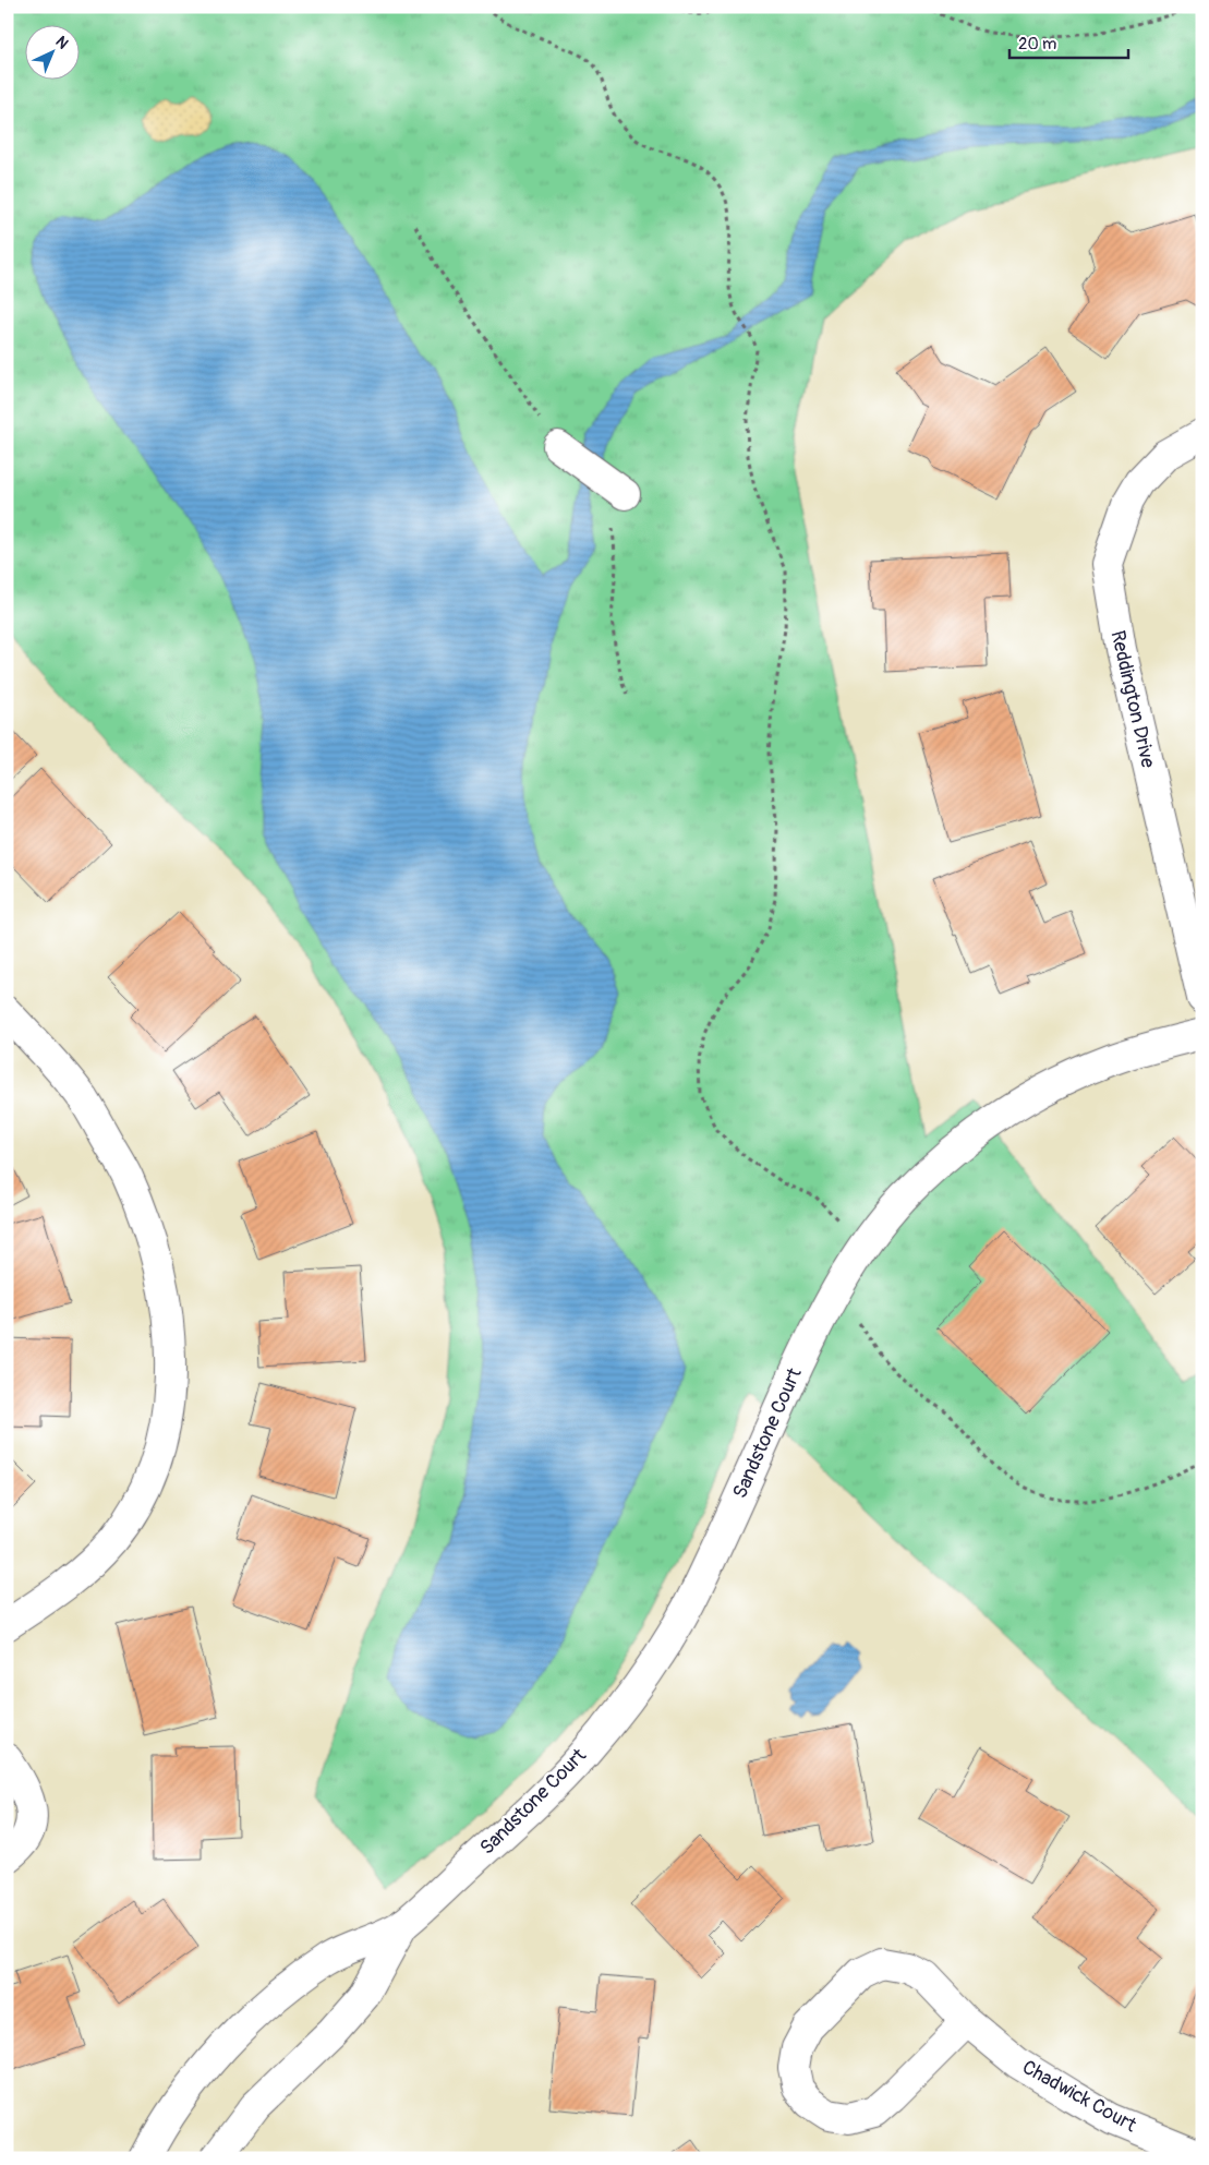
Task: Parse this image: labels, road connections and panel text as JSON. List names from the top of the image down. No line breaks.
{"streets":{"street":["Reddington Drive","Sandstone Court","Chadwick Court"]},"scale_bar":"20 m","north":"top right"}
